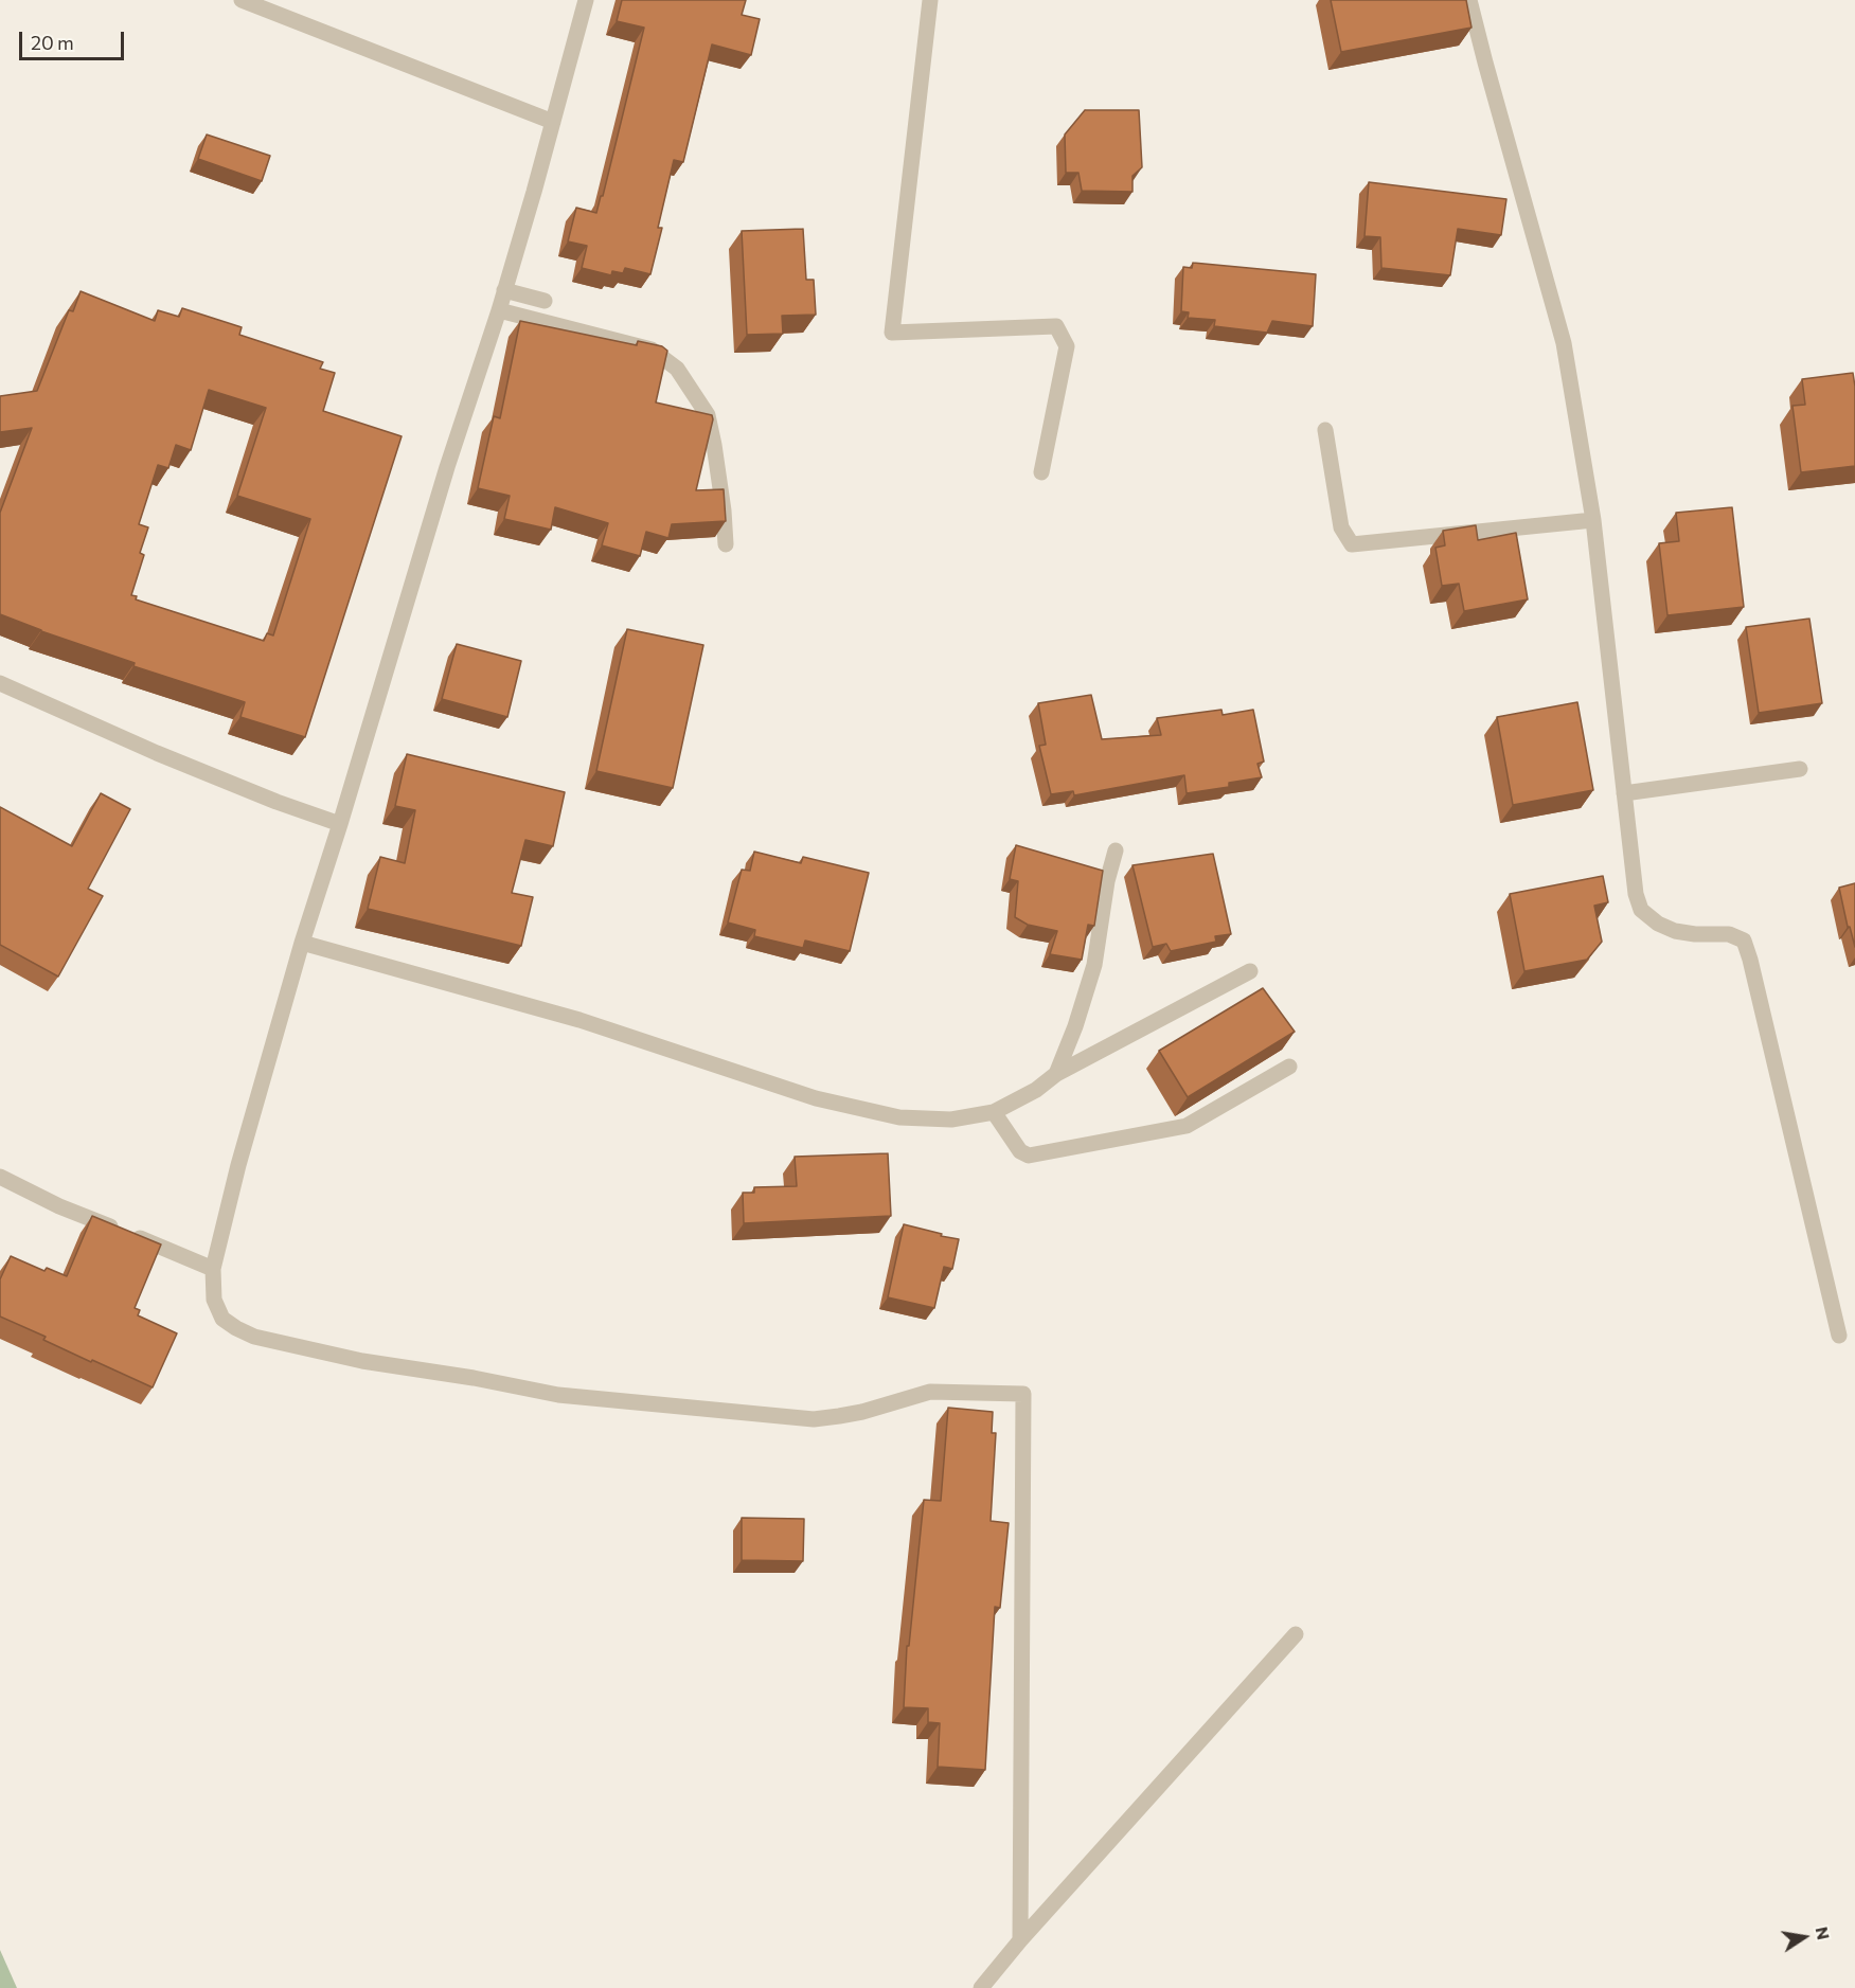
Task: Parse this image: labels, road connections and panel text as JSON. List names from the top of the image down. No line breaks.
{"scale_bar":"20 m","north":"right"}
